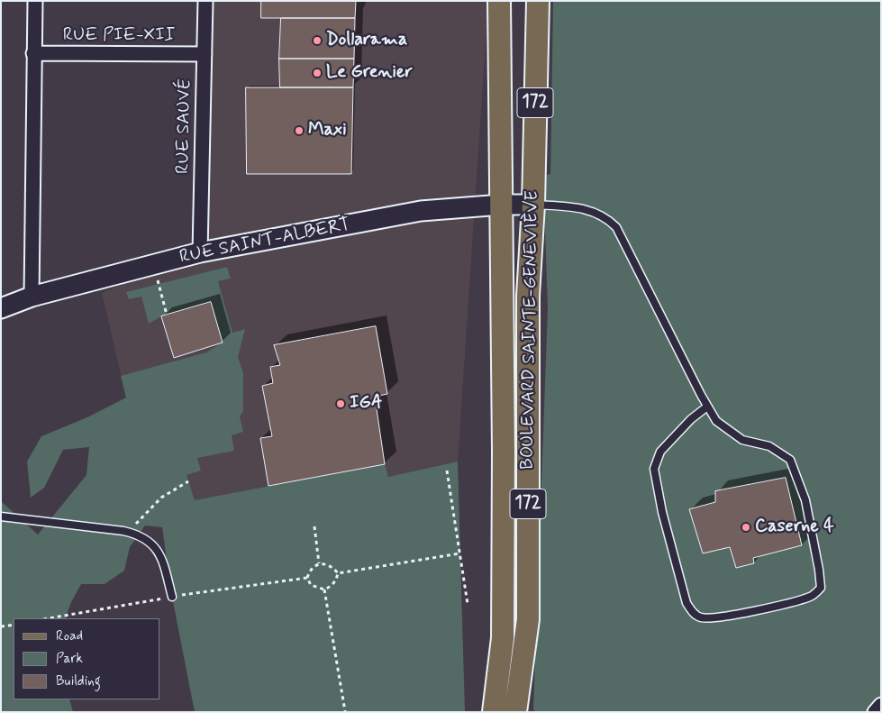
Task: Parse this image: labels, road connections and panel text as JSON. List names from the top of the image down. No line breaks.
{"streets":{"main road":["172","BOULEVARD SAINTE-GENEVIÈVE"],"street":["RUE PIE-XII","RUE SAUVÉ","RUE SAINT-ALBERT"]},"crossings":[["RUE PIE-XII","RUE SAUVÉ"],["RUE SAUVÉ","RUE SAINT-ALBERT"],["RUE SAINT-ALBERT","BOULEVARD SAINTE-GENEVIÈVE"]],"places":["Dollarama","Le Grenier","Maxi","IGA","Caserne 4"],"legend":["Road","Park","Building"]}
